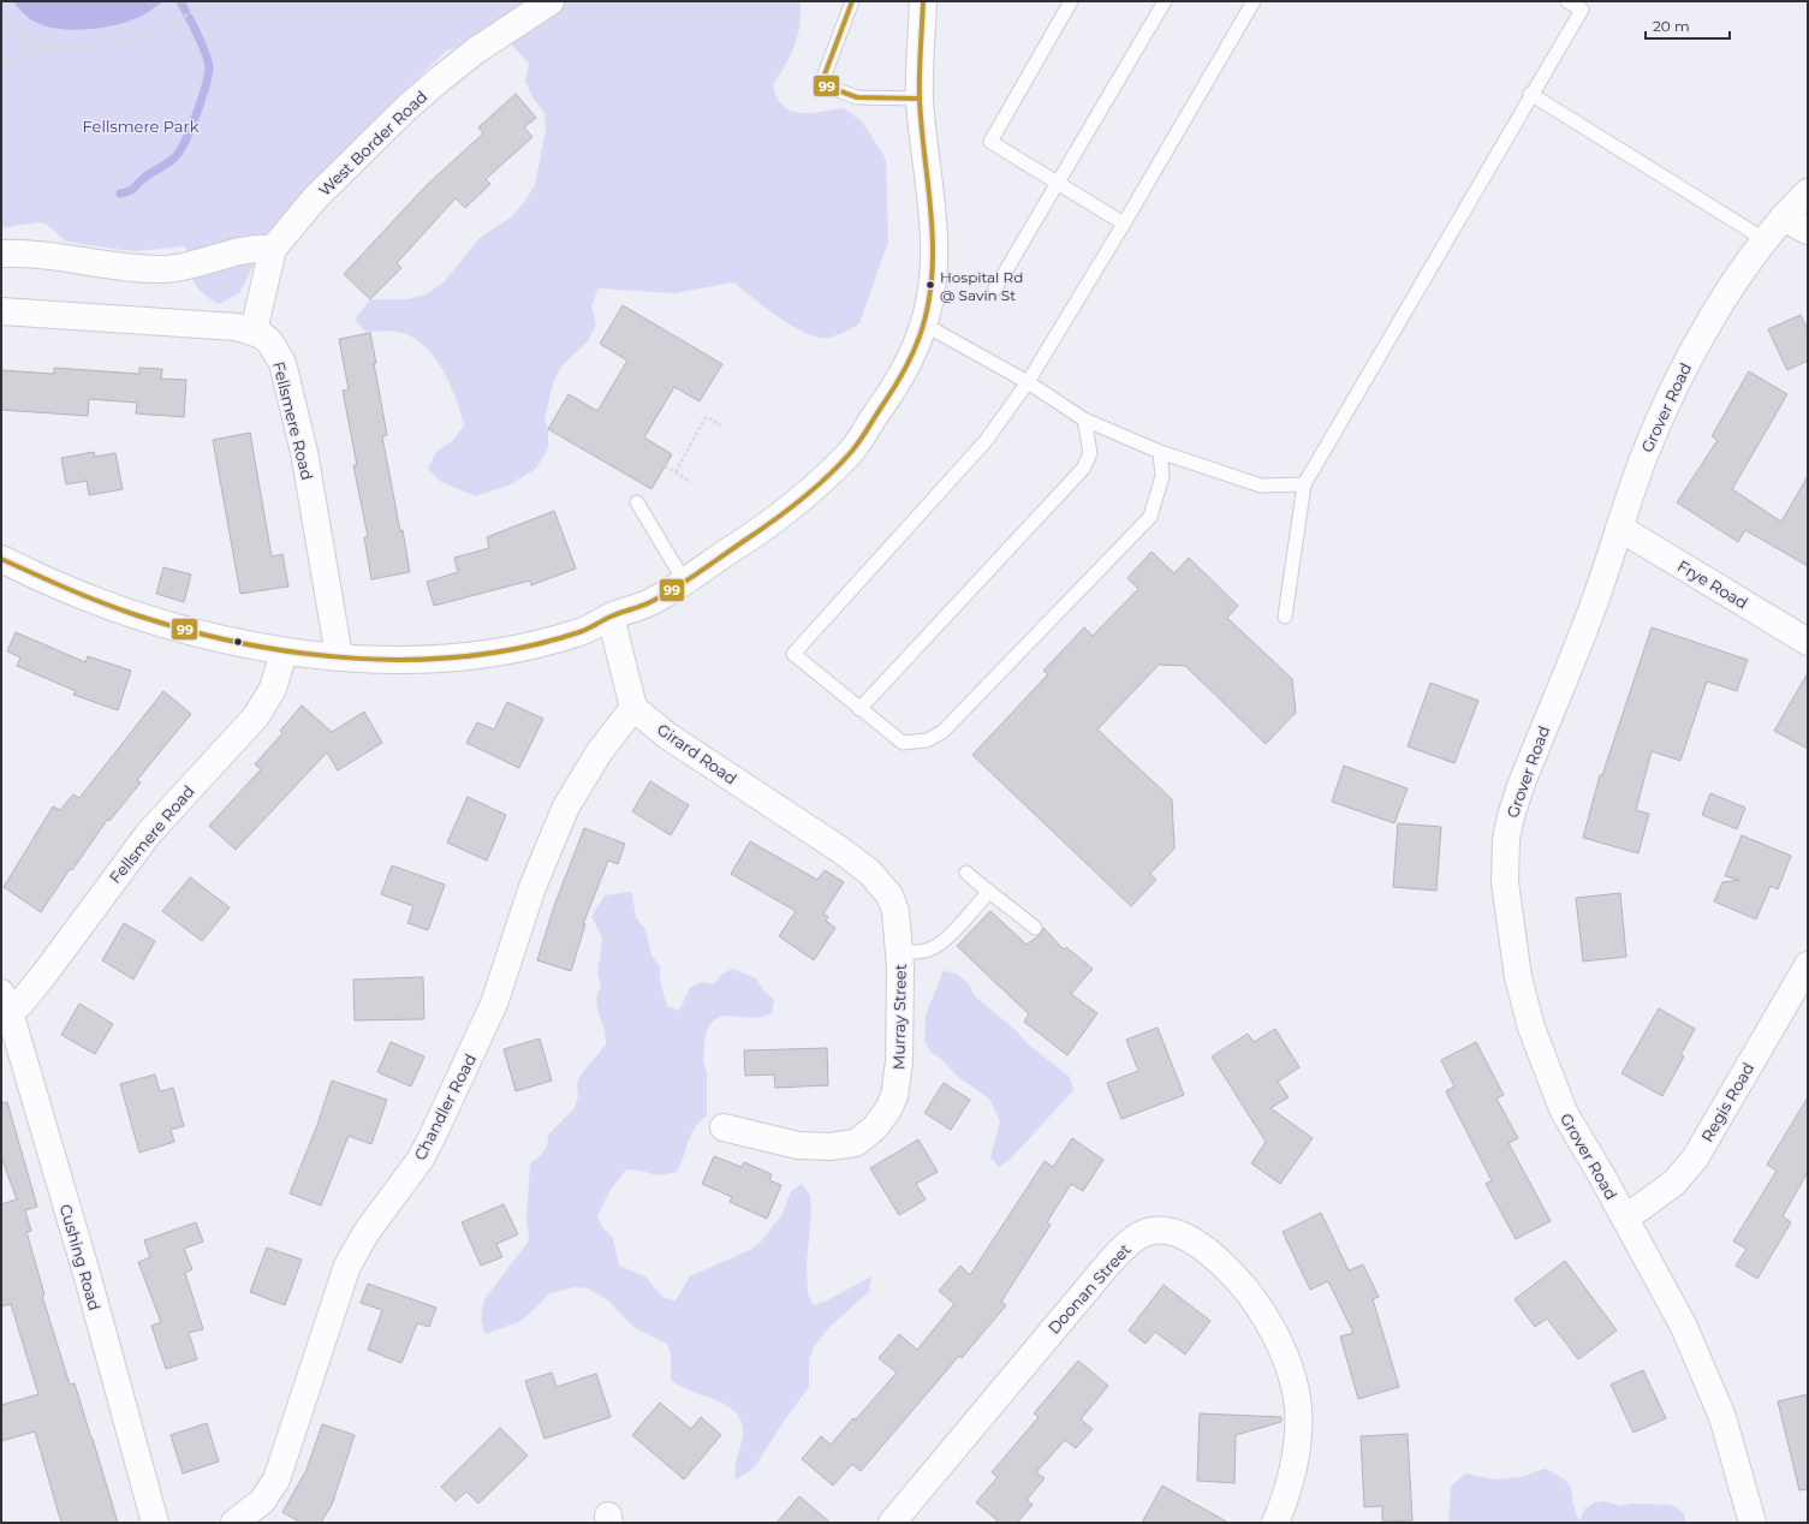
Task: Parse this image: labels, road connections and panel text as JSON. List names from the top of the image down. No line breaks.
{"streets":{"street":["West Border Road","Grover Road","Fellsmere Road","Frye Road","Girard Road","Murray Street","Regis Road","Chandler Road","Cushing Road","Doonan Street"]},"crossings":[["West Border Road","Fellsmere Road"],["Grover Road","Frye Road"],["Grover Road","Regis Road"],["Fellsmere Road","Cushing Road"],["Girard Road","Murray Street"],["Girard Road","Chandler Road"]],"parks":["Fellsmere Park"],"places":["Hospital Rd @ Savin St"],"lines":["transit line 99"],"scale_bar":"20 m"}
